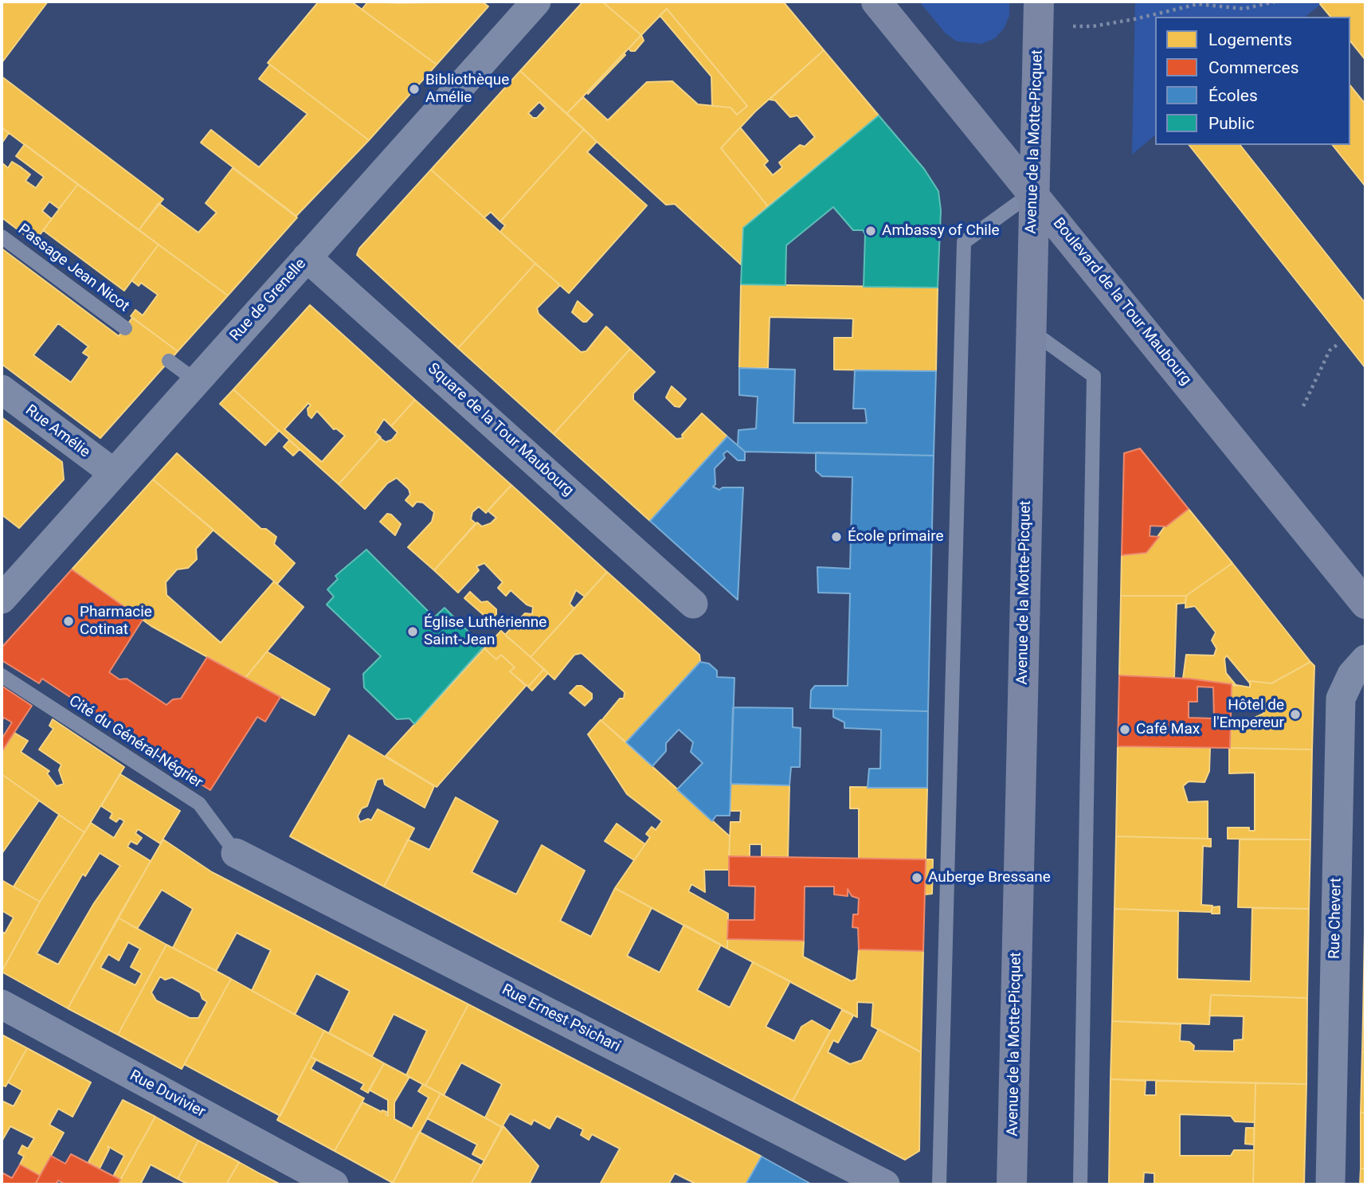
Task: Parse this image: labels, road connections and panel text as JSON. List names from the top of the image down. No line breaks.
{"streets":{"main road":["Avenue de la Motte-Picquet","Boulevard de la Tour Maubourg"],"street":["Rue de Grenelle","Square de la Tour Maubourg","Rue Amélie","Rue Chevert","Rue Ernest Psichari","Rue Duvivier"],"lane":["Passage Jean Nicot","Cité du Général-Négrier"]},"crossings":[["Avenue de la Motte-Picquet","Boulevard de la Tour Maubourg"],["Rue de Grenelle","Square de la Tour Maubourg"],["Rue de Grenelle","Rue Amélie"],["Cité du Général-Négrier","Rue Ernest Psichari"]],"places":["Bibliothèque Amélie","Ambassy of Chile","École primaire","Pharmacie Cotinat","Église Luthérienne Saint-Jean","Hôtel de l'Empereur","Café Max","Auberge Bressane"],"legend":["Logements","Commerces","Écoles","Public"]}
